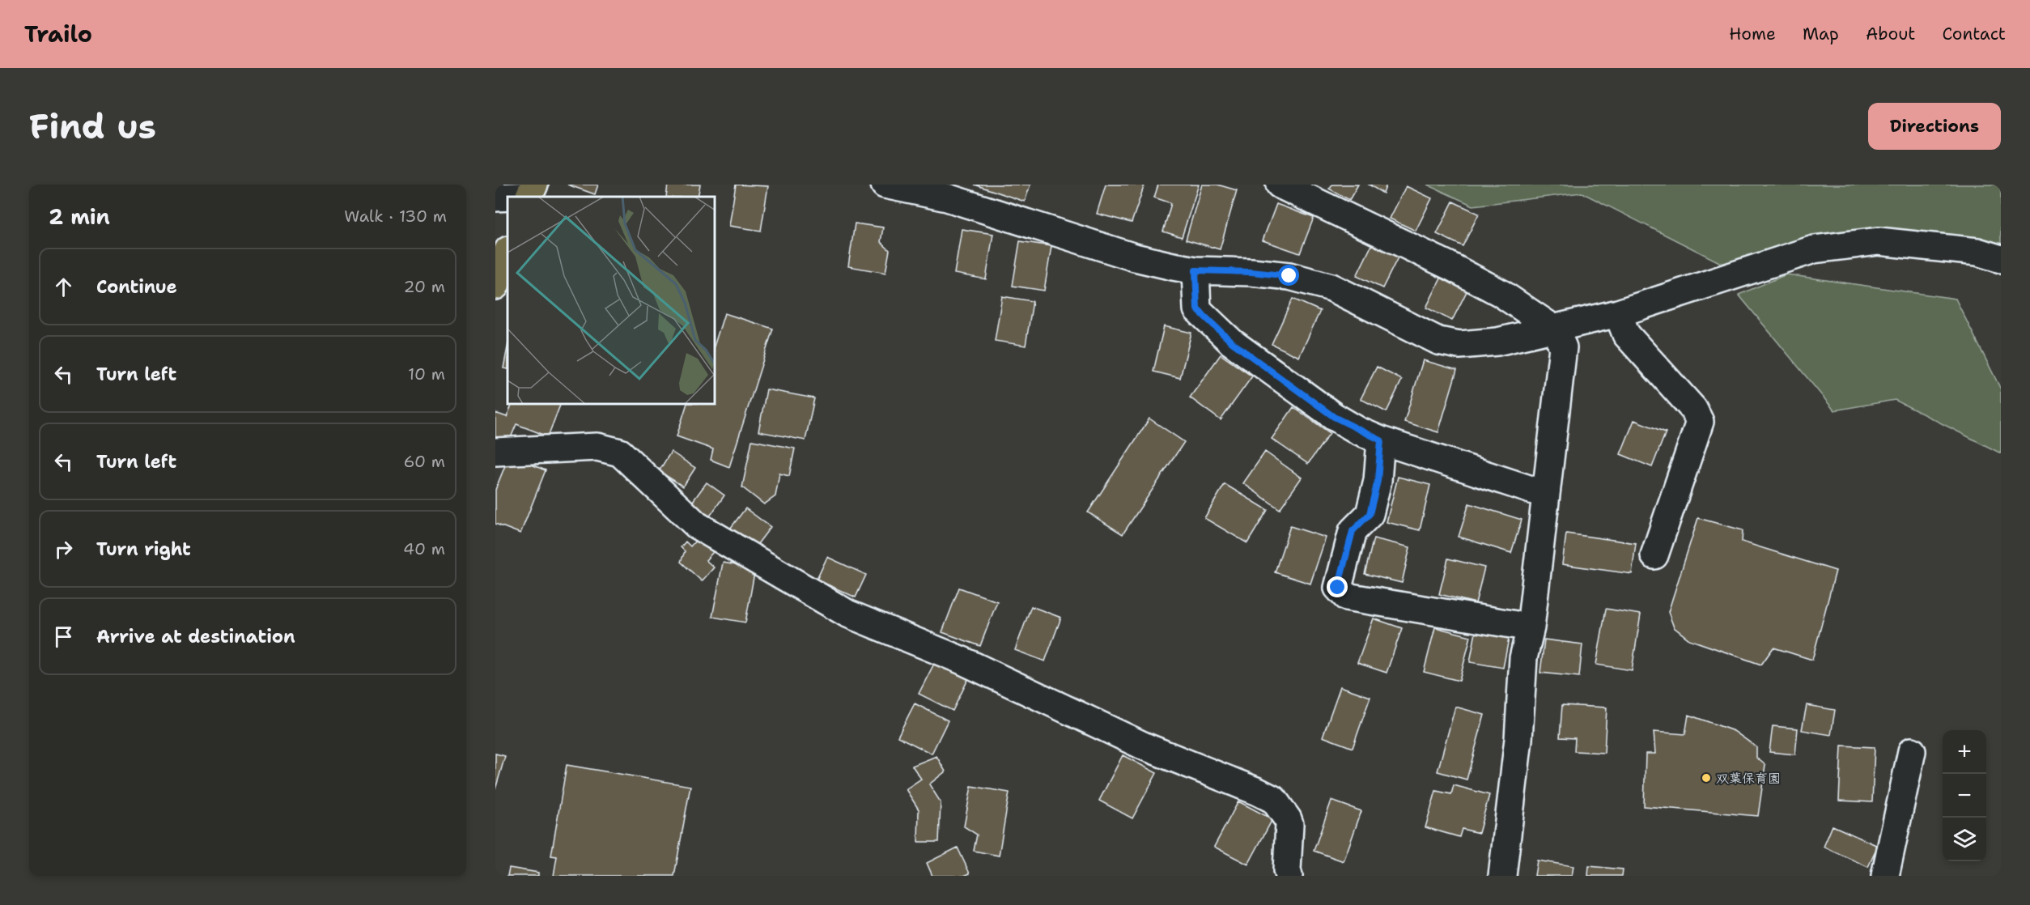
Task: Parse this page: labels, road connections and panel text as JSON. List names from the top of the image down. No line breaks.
{"places":["双葉保育園"],"page":{"header":"Trailo","nav":["Home","Map","About","Contact"],"buttons":"Directions","title":"Find us","heading":["2 min","Walk · 130 m"],"list":[["Continue","20 m"],["Turn left","10 m"],["Turn left","60 m"],["Turn right","40 m"],"Arrive at destination"],"map_buttons":["+","−"]}}
